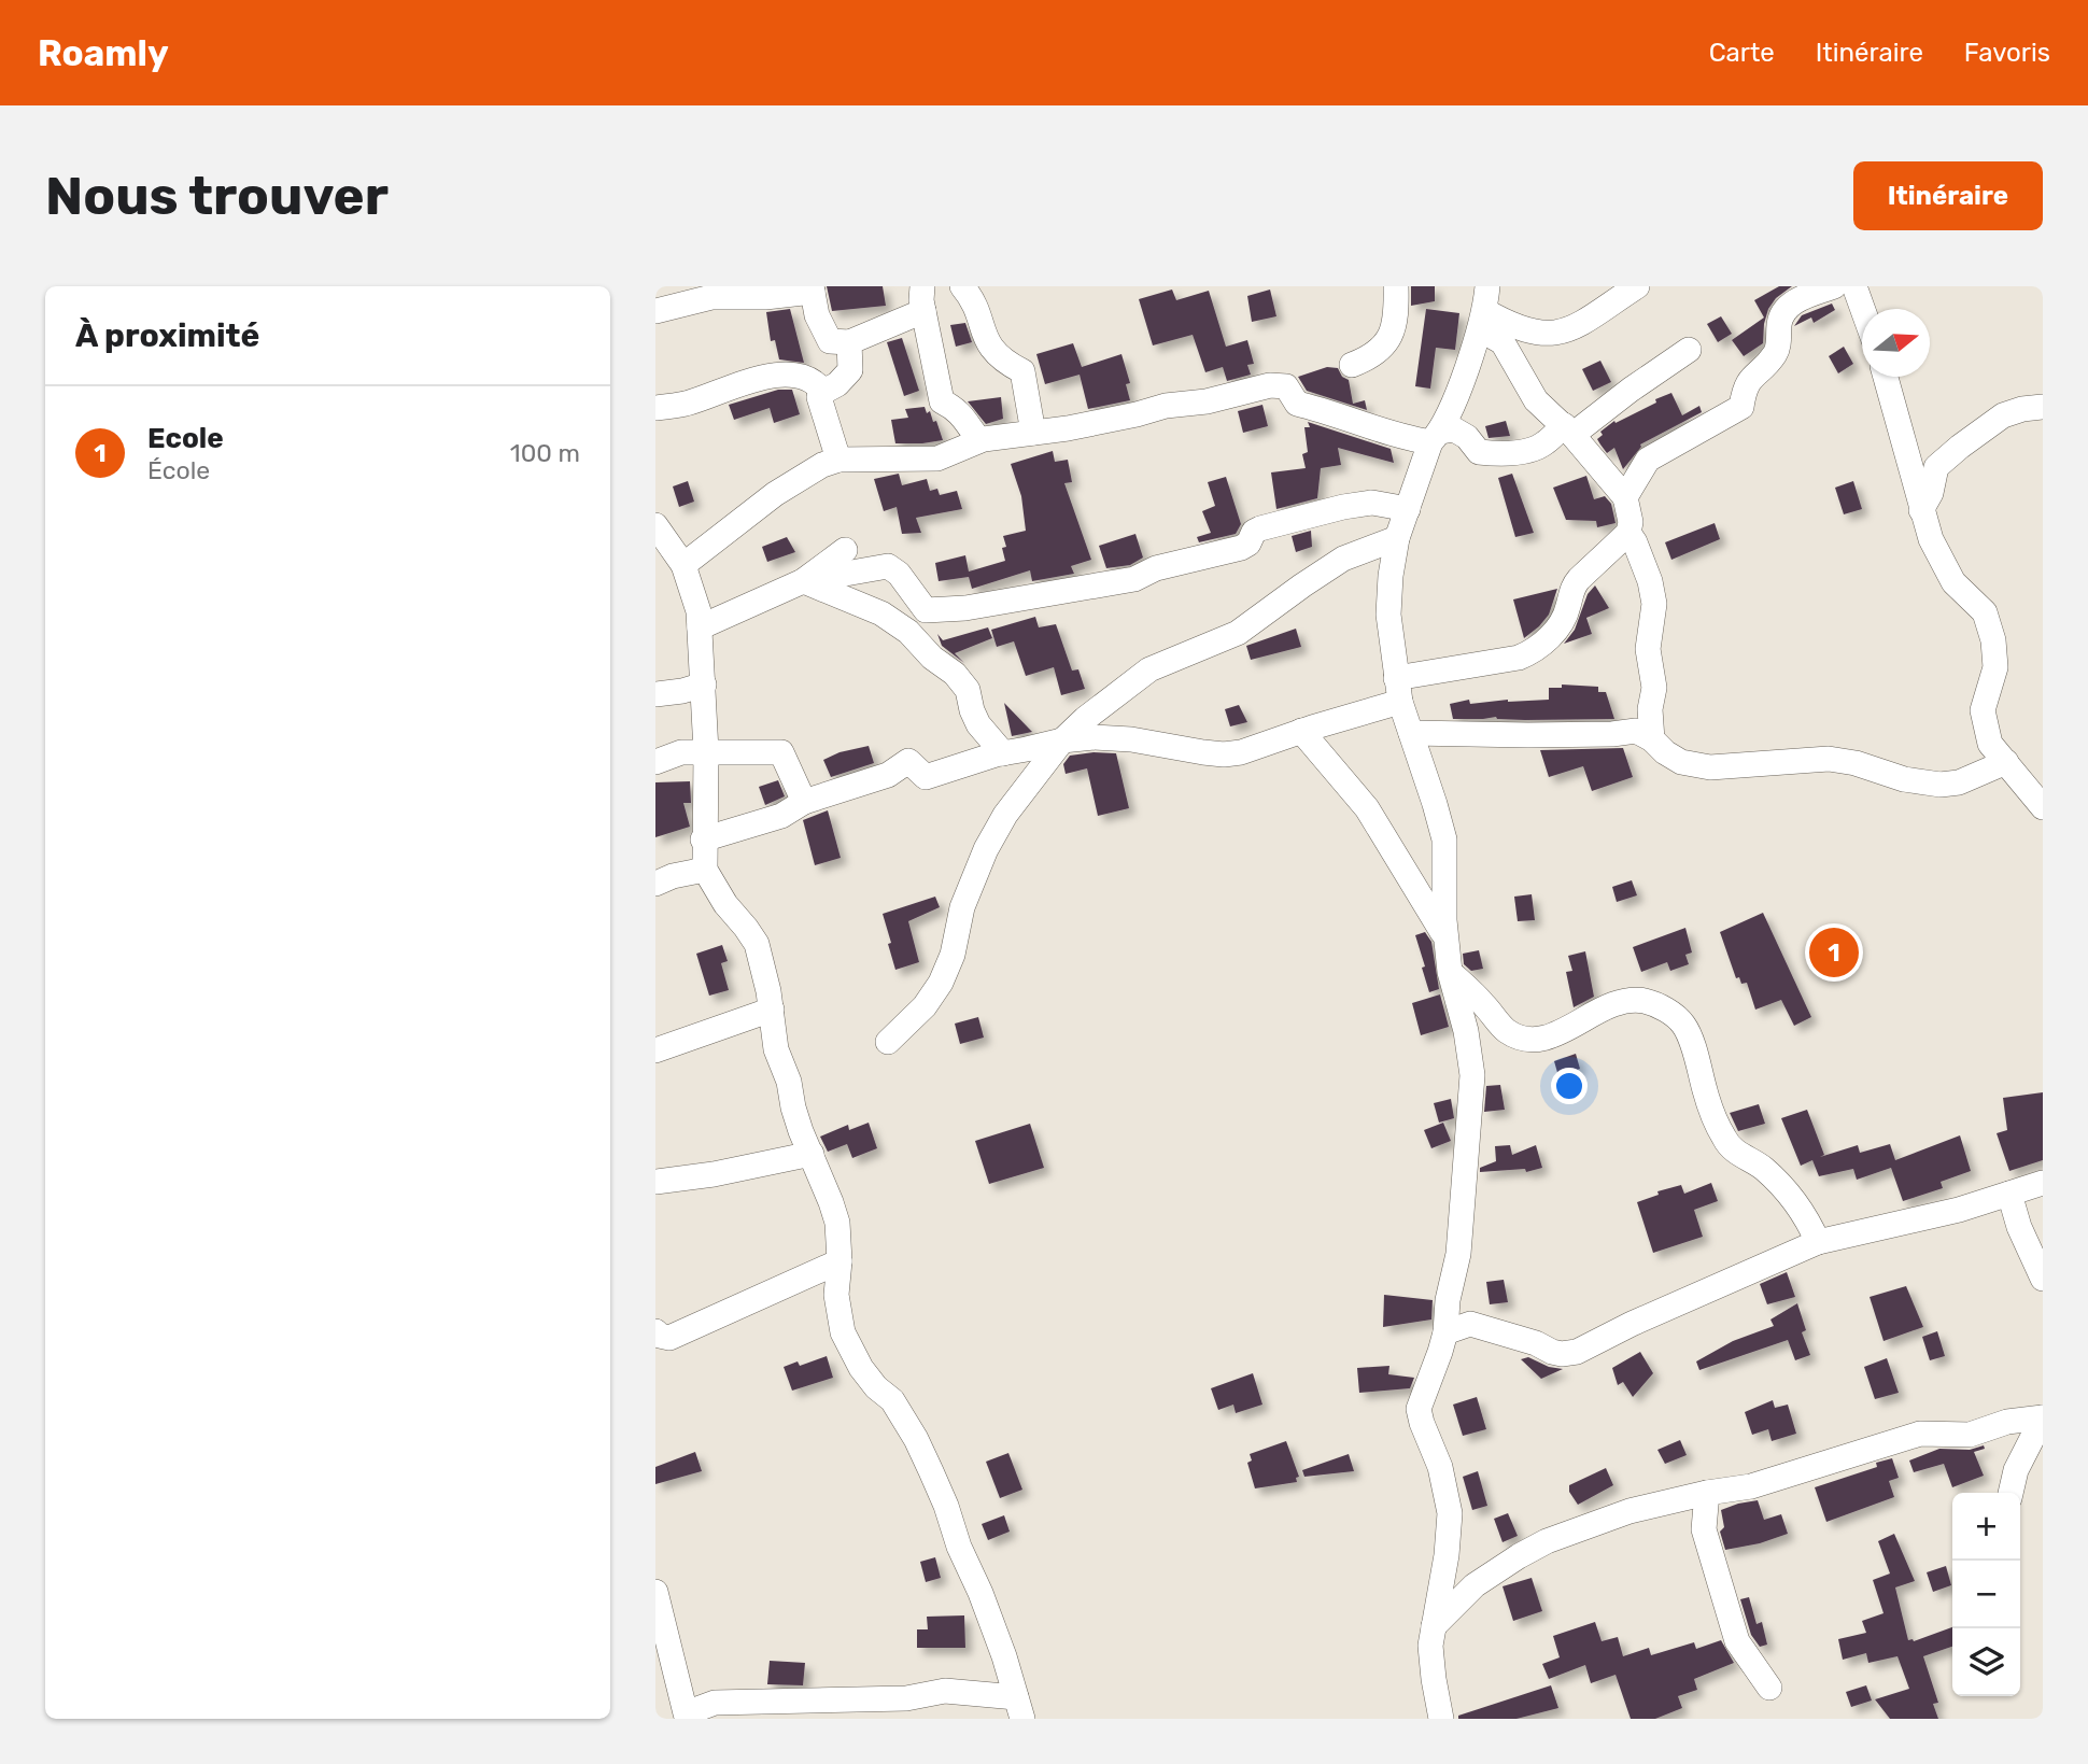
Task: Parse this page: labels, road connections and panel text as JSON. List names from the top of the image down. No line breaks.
{"north":"right","page":{"header":"Roamly","nav":["Carte","Itinéraire","Favoris"],"buttons":"Itinéraire","title":"Nous trouver","heading":"À proximité","list":[{"mark":"1","name":"Ecole","note":"École","value":"100 m"}],"pins":"1","map_buttons":["+","−"]}}
